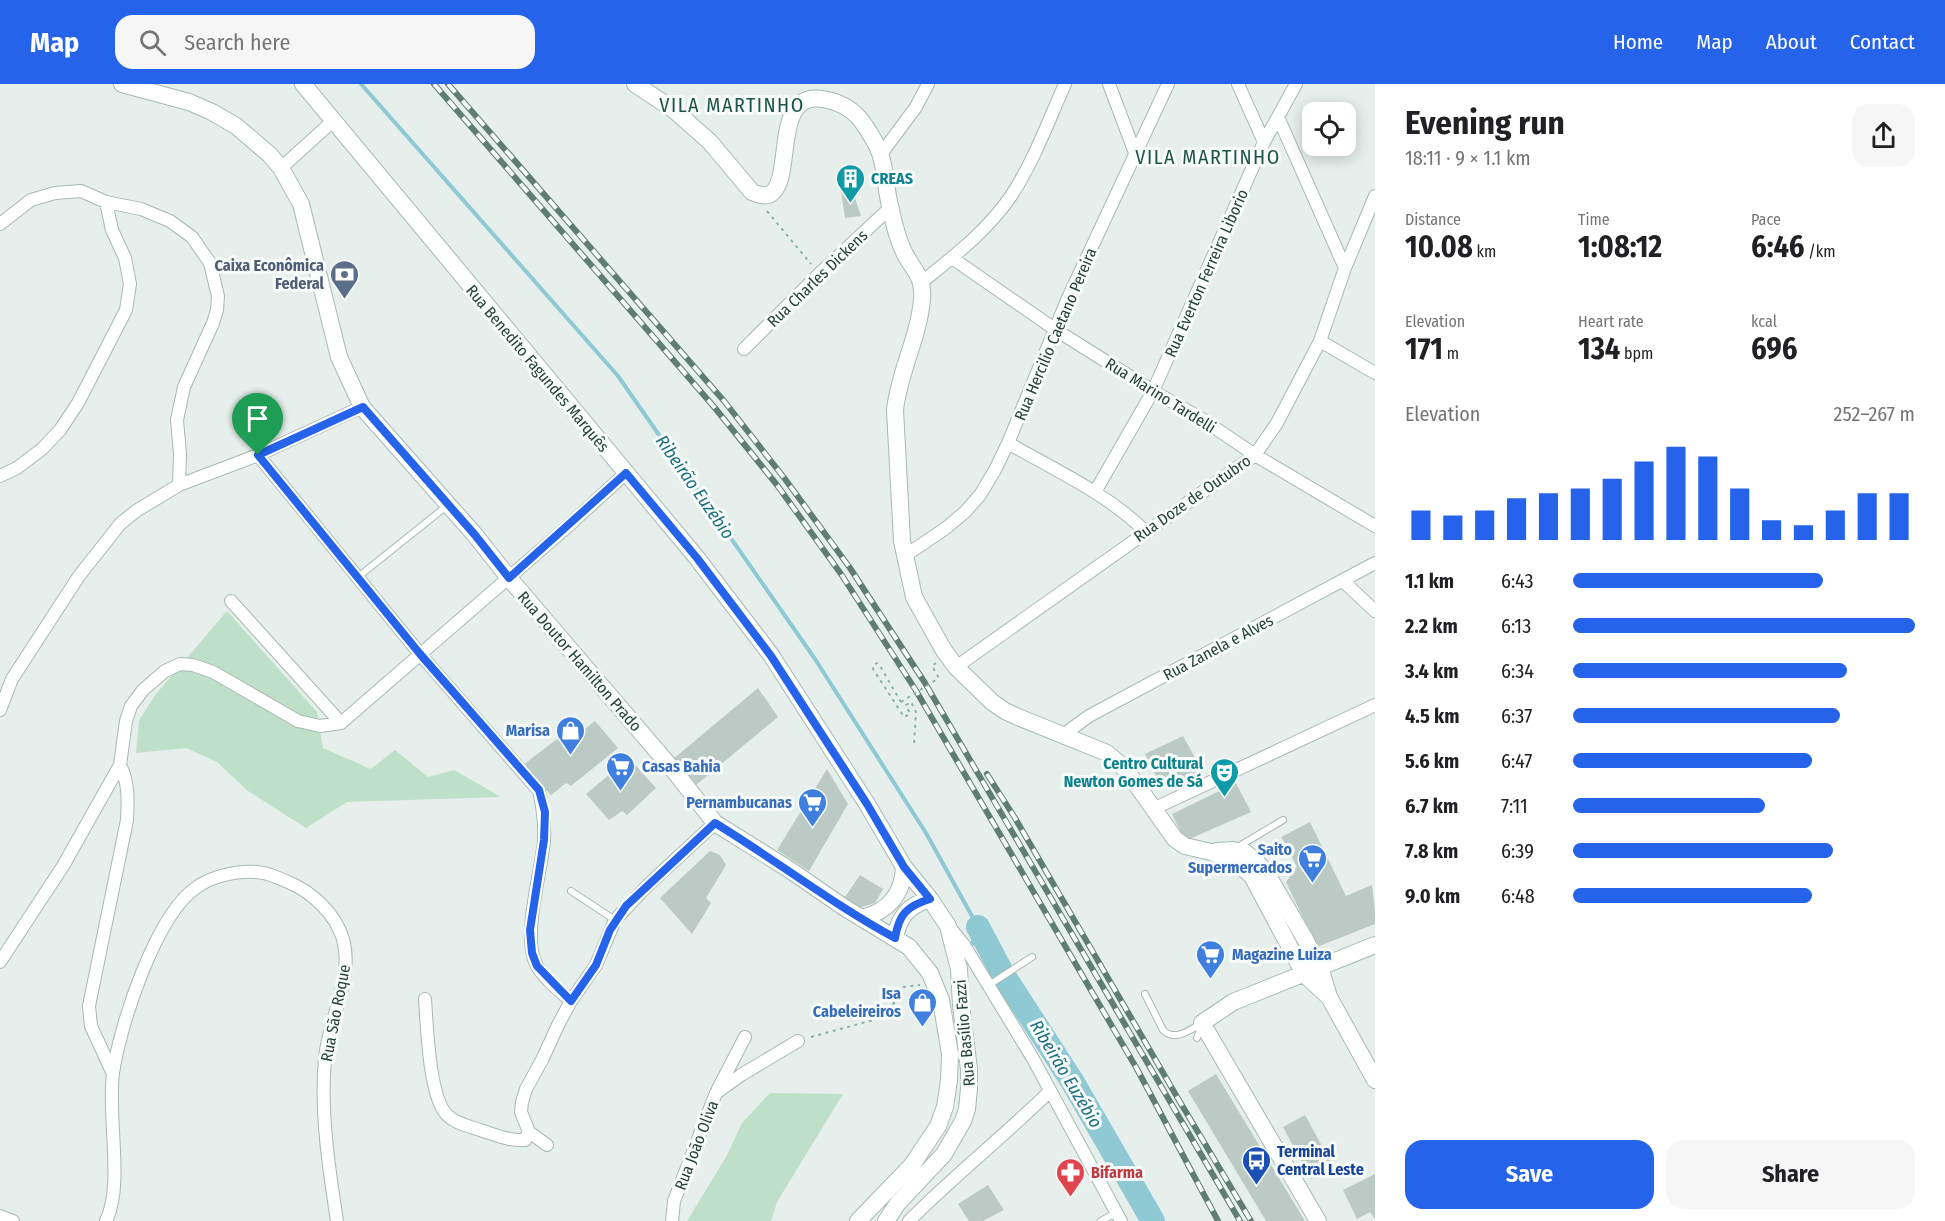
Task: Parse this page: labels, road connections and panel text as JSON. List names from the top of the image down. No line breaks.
{"streets":{"main road":["Rua Benedito Fagundes Marquês","Rua Doutor Hamilton Prado","Rua Basílio Fazzi"],"street":["Rua Everton Ferreira Liborio","Rua Charles Dickens","Rua Hercilio Caetano Pereira","Rua Marino Tardelli","Rua Doze de Outubro","Rua Zanela e Alves","Rua São Roque","Rua João Oliva"]},"crossings":[["Rua Everton Ferreira Liborio","Rua Marino Tardelli"],["Rua Hercilio Caetano Pereira","Rua Marino Tardelli"],["Rua Benedito Fagundes Marquês","Rua Basílio Fazzi"],["Rua Marino Tardelli","Rua Doze de Outubro"],["Rua Doutor Hamilton Prado","Rua Basílio Fazzi"]],"districts":["VILA MARTINHO","VILA MARTINHO"],"water":["Ribeirão Euzébio"],"places":{"building":["CREAS"],"bank":["Caixa Econômica Federal"],"shop":["Marisa","Isa Cabeleireiros"],"supermarket":["Casas Bahia","Pernambucanas","Saito Supermercados","Magazine Luiza"],"theatre":["Centro Cultural Newton Gomes de Sá"],"bus stop":["Terminal Central Leste"],"pharmacy":["Bifarma"]},"page":{"header":"Map","search":"Search here","nav":["Home","Map","About","Contact"],"heading":["Evening run","18:11 · 9 × 1.1 km"],"stats":[["Distance","10.08 km"],["Time","1:08:12"],["Pace","6:46 /km"],["Elevation","171 m"],["Heart rate","134 bpm"],["kcal","696"]],"chart":["Elevation","252–267 m"],"list":[{"name":"1.1 km","note":"6:43"},{"name":"2.2 km","note":"6:13"},{"name":"3.4 km","note":"6:34"},{"name":"4.5 km","note":"6:37"},{"name":"5.6 km","note":"6:47"},{"name":"6.7 km","note":"7:11"},{"name":"7.8 km","note":"6:39"},{"name":"9.0 km","note":"6:48"}],"buttons":["Save","Share"]}}
